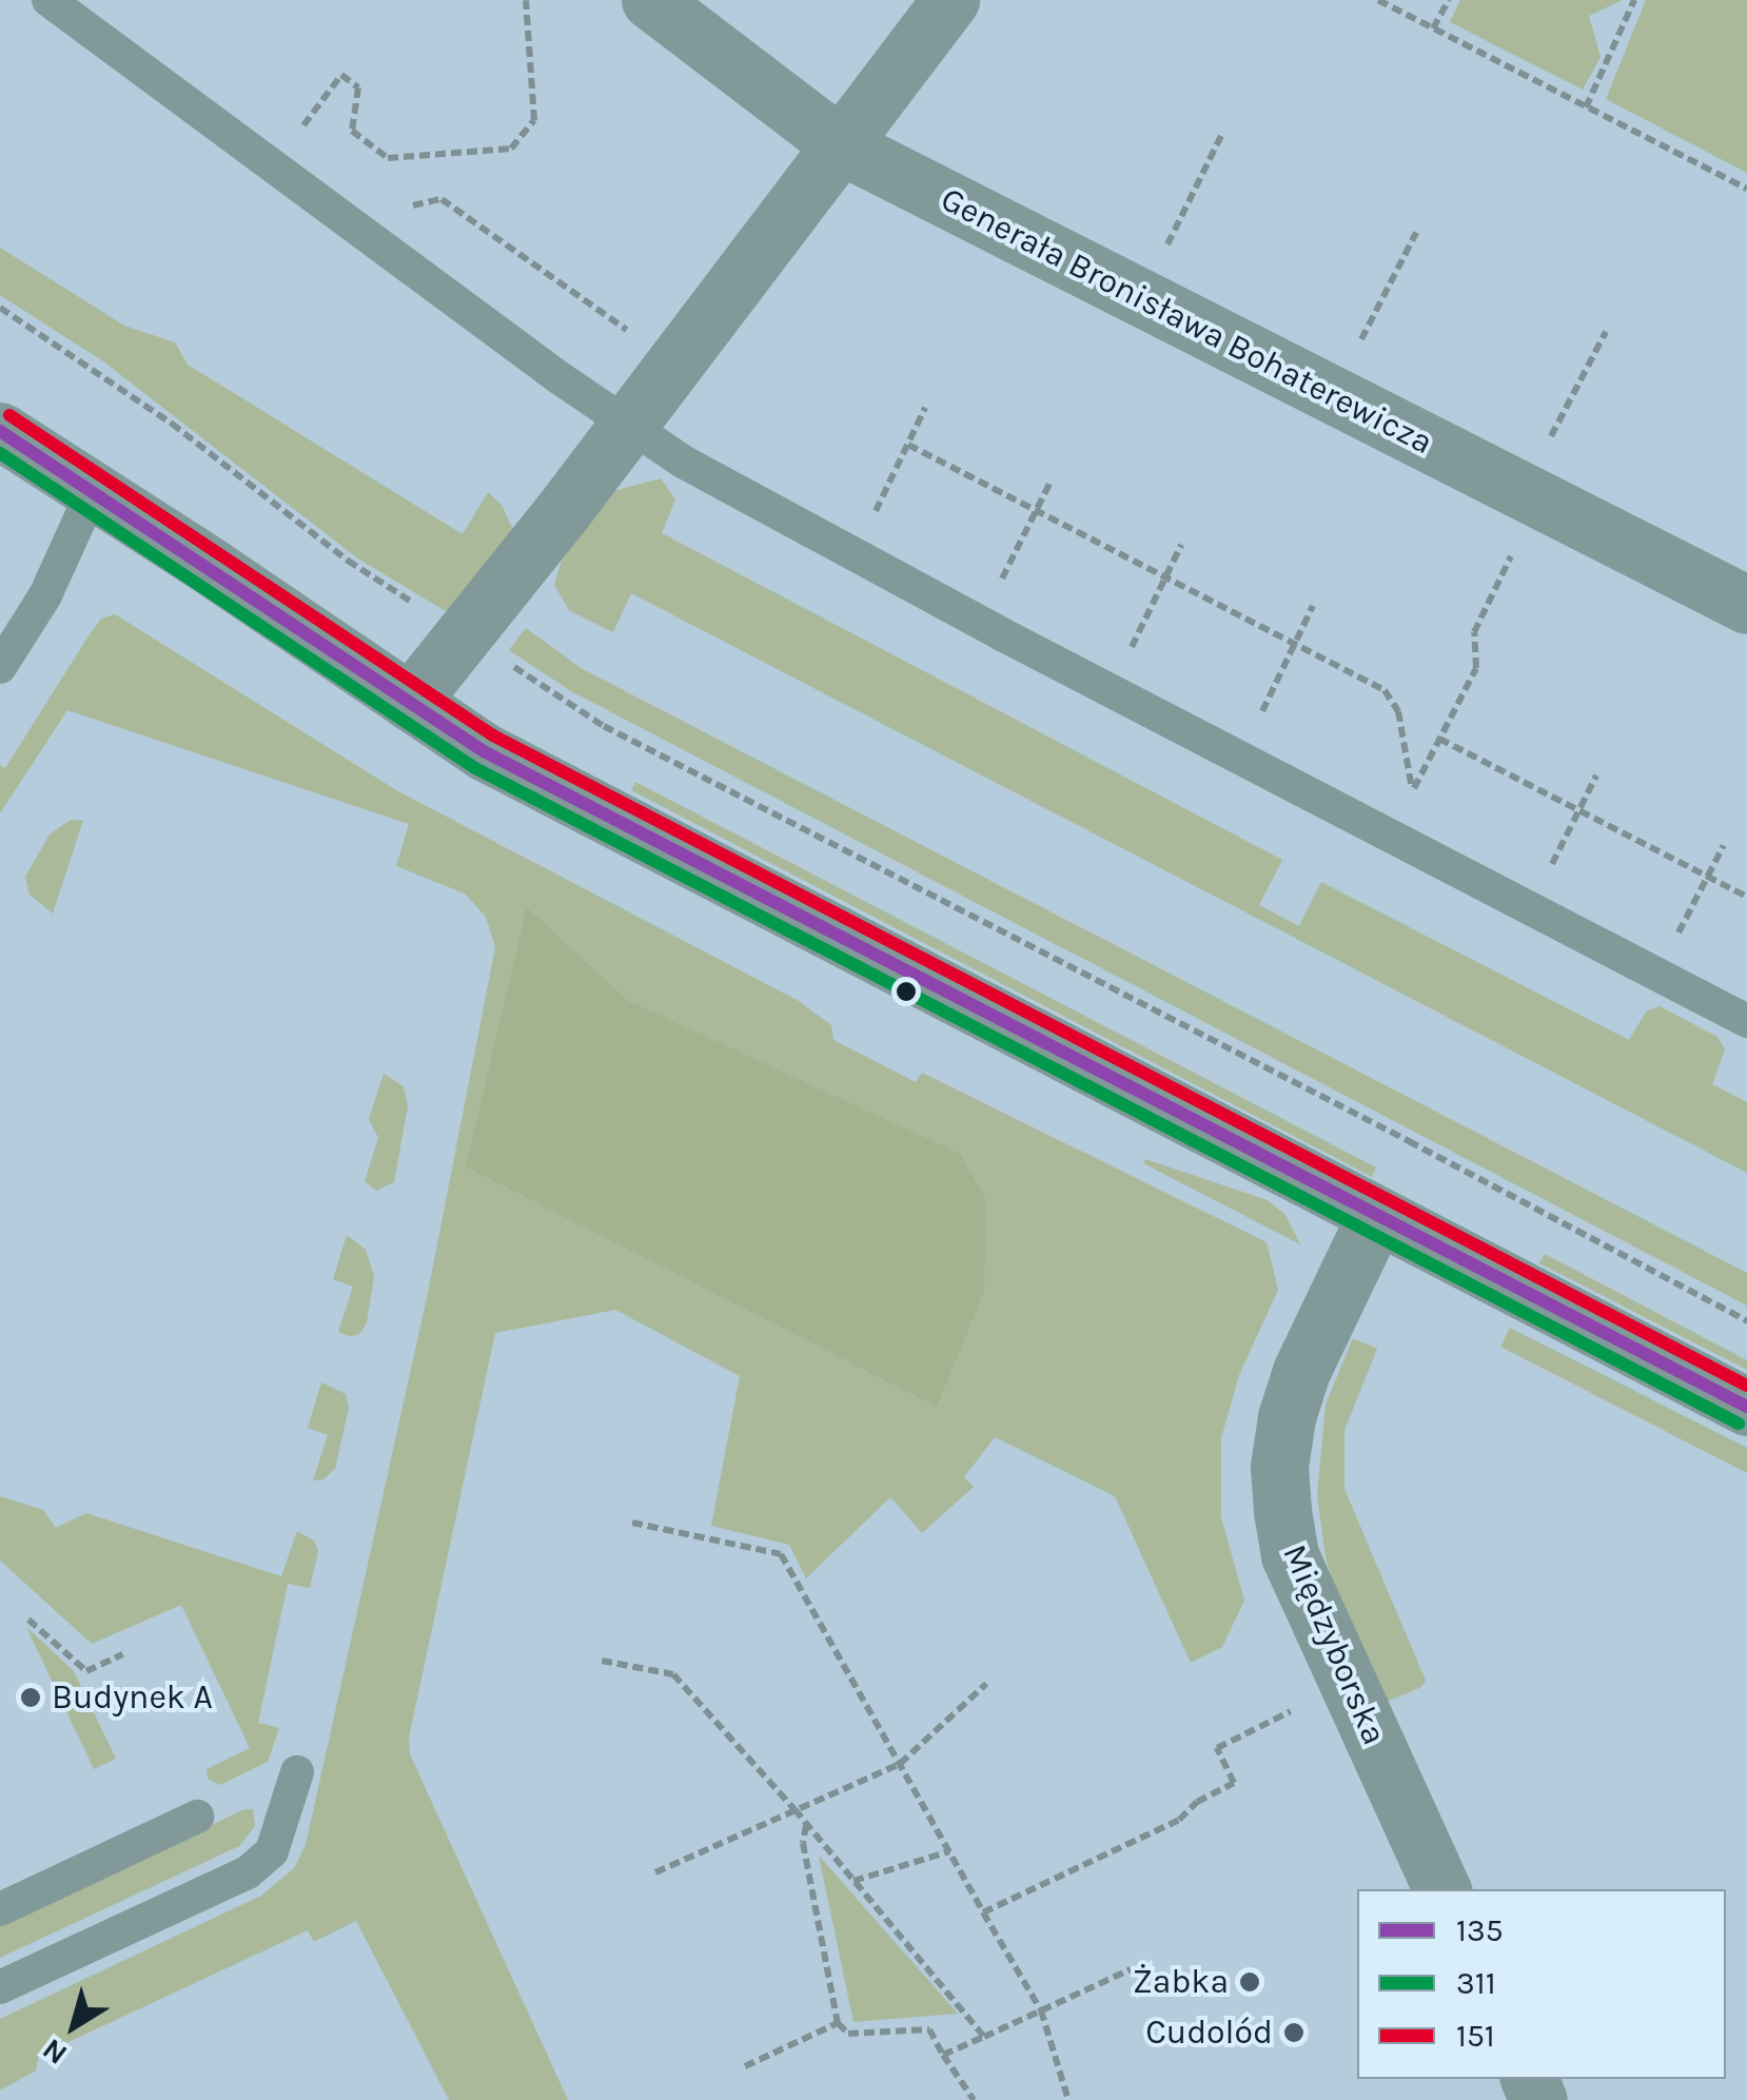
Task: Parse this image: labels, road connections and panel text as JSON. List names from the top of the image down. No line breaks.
{"streets":{"street":["Generała Bronisława Bohaterewicza","Międzyborska"]},"places":["Budynek A","Żabka","Cudolód"],"lines":["transit line 151","transit line 135","transit line 311"],"legend":["135","311","151"],"north":"bottom left"}
